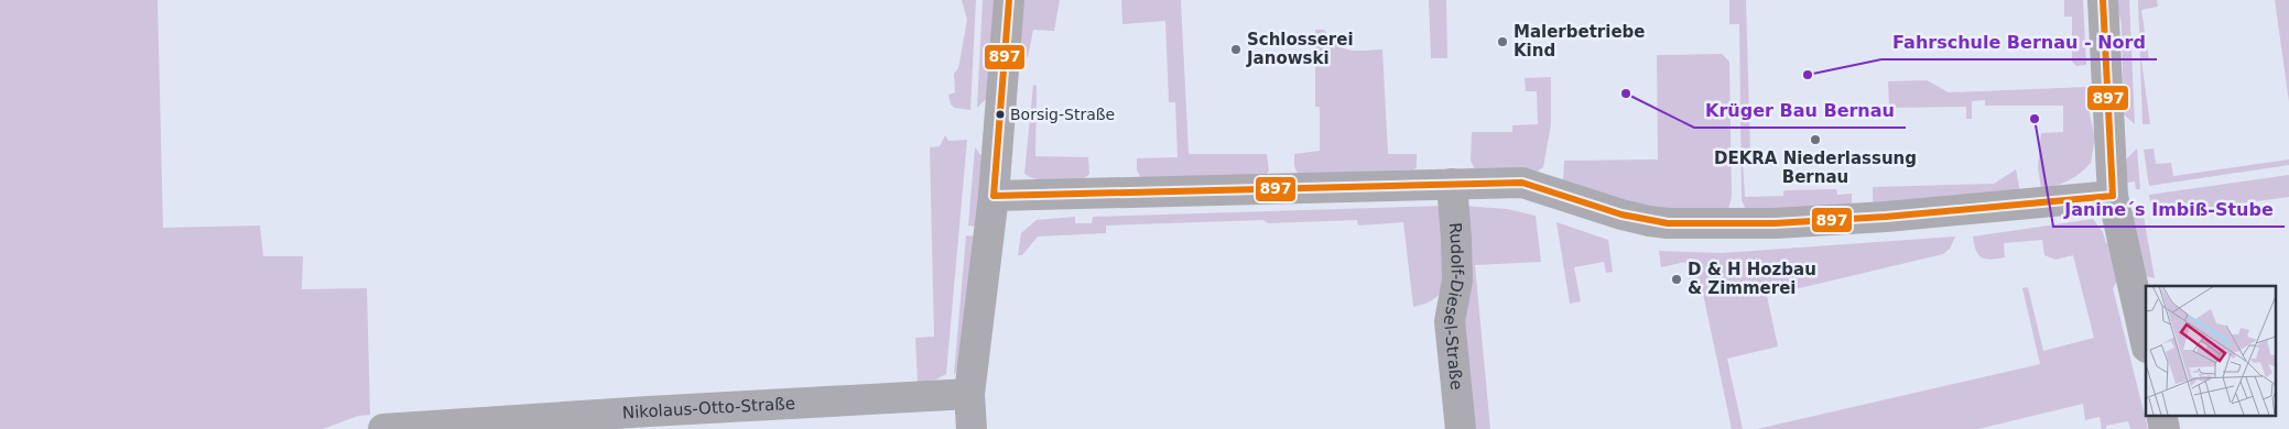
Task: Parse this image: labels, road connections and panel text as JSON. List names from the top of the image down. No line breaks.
{"streets":{"street":["Rudolf-Diesel-Straße","Nikolaus-Otto-Straße"]},"places":["Malerbetriebe Kind","Schlosserei Janowski","Fahrschule Bernau - Nord","Krüger Bau Bernau","Borsig-Straße","Janine´s Imbiß-Stube","DEKRA Niederlassung Bernau","D & H Hozbau & Zimmerei"],"lines":["transit line 897"]}
